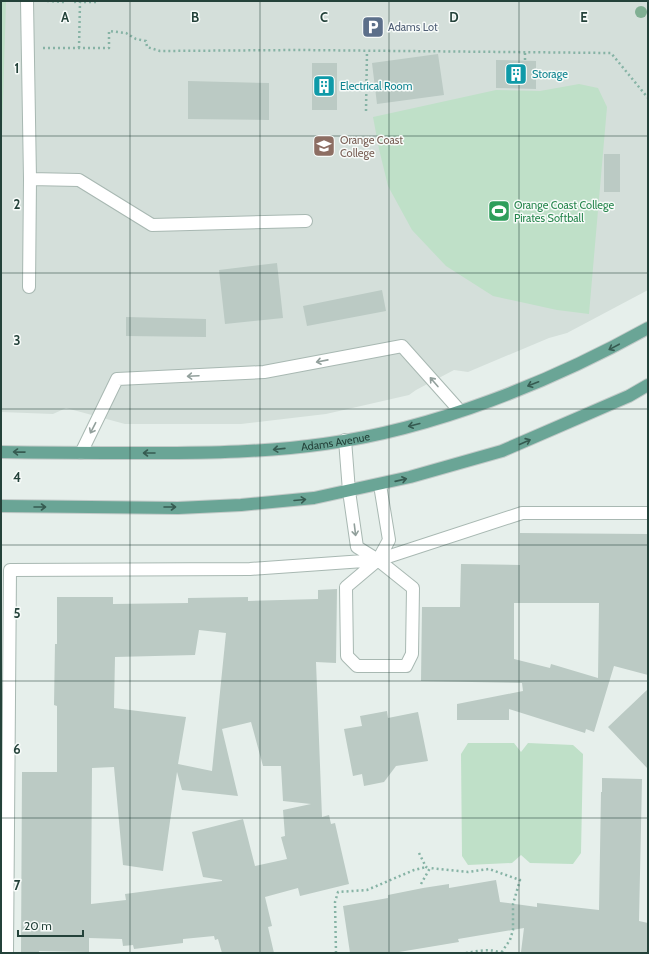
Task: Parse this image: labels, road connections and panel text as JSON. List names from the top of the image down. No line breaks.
{"streets":{"main road":["Adams Avenue"]},"places":{"parking":["Adams Lot"],"building":["Storage","Electrical Room"],"school or university":["Orange Coast College"],"sports":["Orange Coast College Pirates Softball"]},"scale_bar":"20 m","grid":{"columns":["A","B","C","D","E"],"rows":["1","2","3","4","5","6","7"]}}
